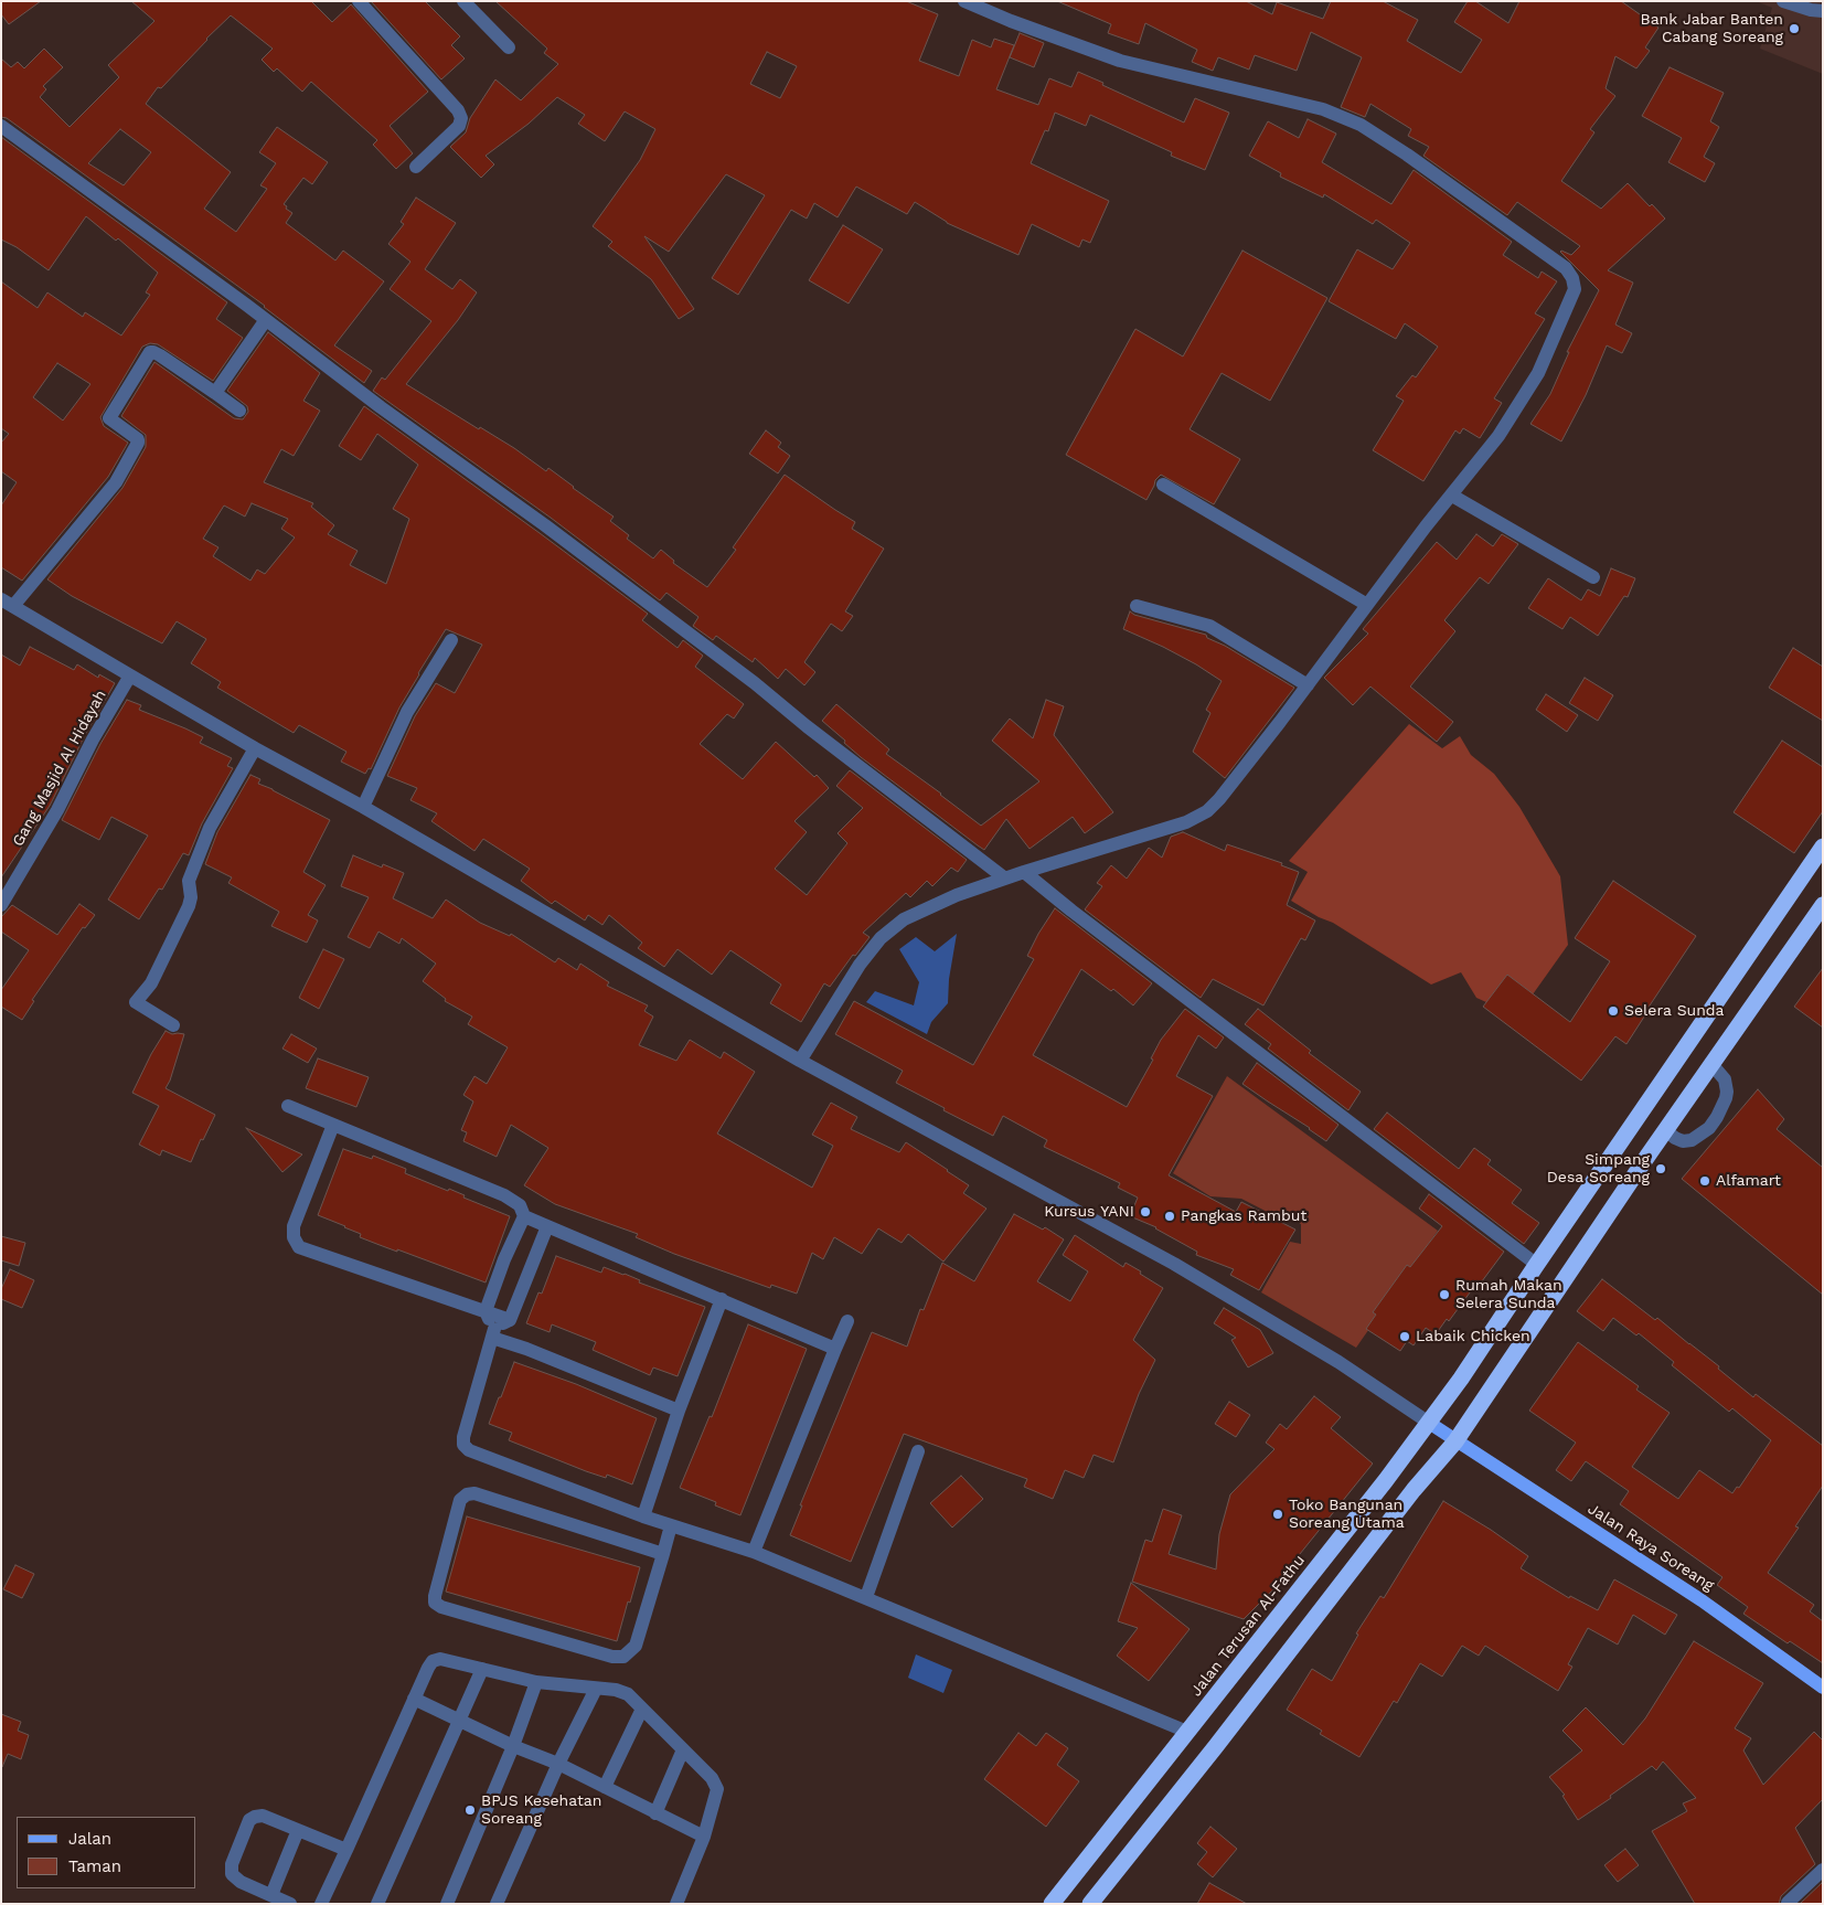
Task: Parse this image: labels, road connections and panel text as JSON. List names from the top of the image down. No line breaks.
{"streets":{"highway":["Jalan Terusan Al-Fathu"],"main road":["Jalan Raya Soreang"],"street":["Gang Masjid Al Hidayah"]},"crossings":[["Jalan Raya Soreang","Jalan Terusan Al-Fathu"]],"places":["Bank Jabar Banten Cabang Soreang","Selera Sunda","Simpang Desa Soreang","Alfamart","Kursus YANI","Pangkas Rambut","Rumah Makan Selera Sunda","Labaik Chicken","Toko Bangunan Soreang Utama","BPJS Kesehatan Soreang"],"legend":["Jalan","Taman"]}
